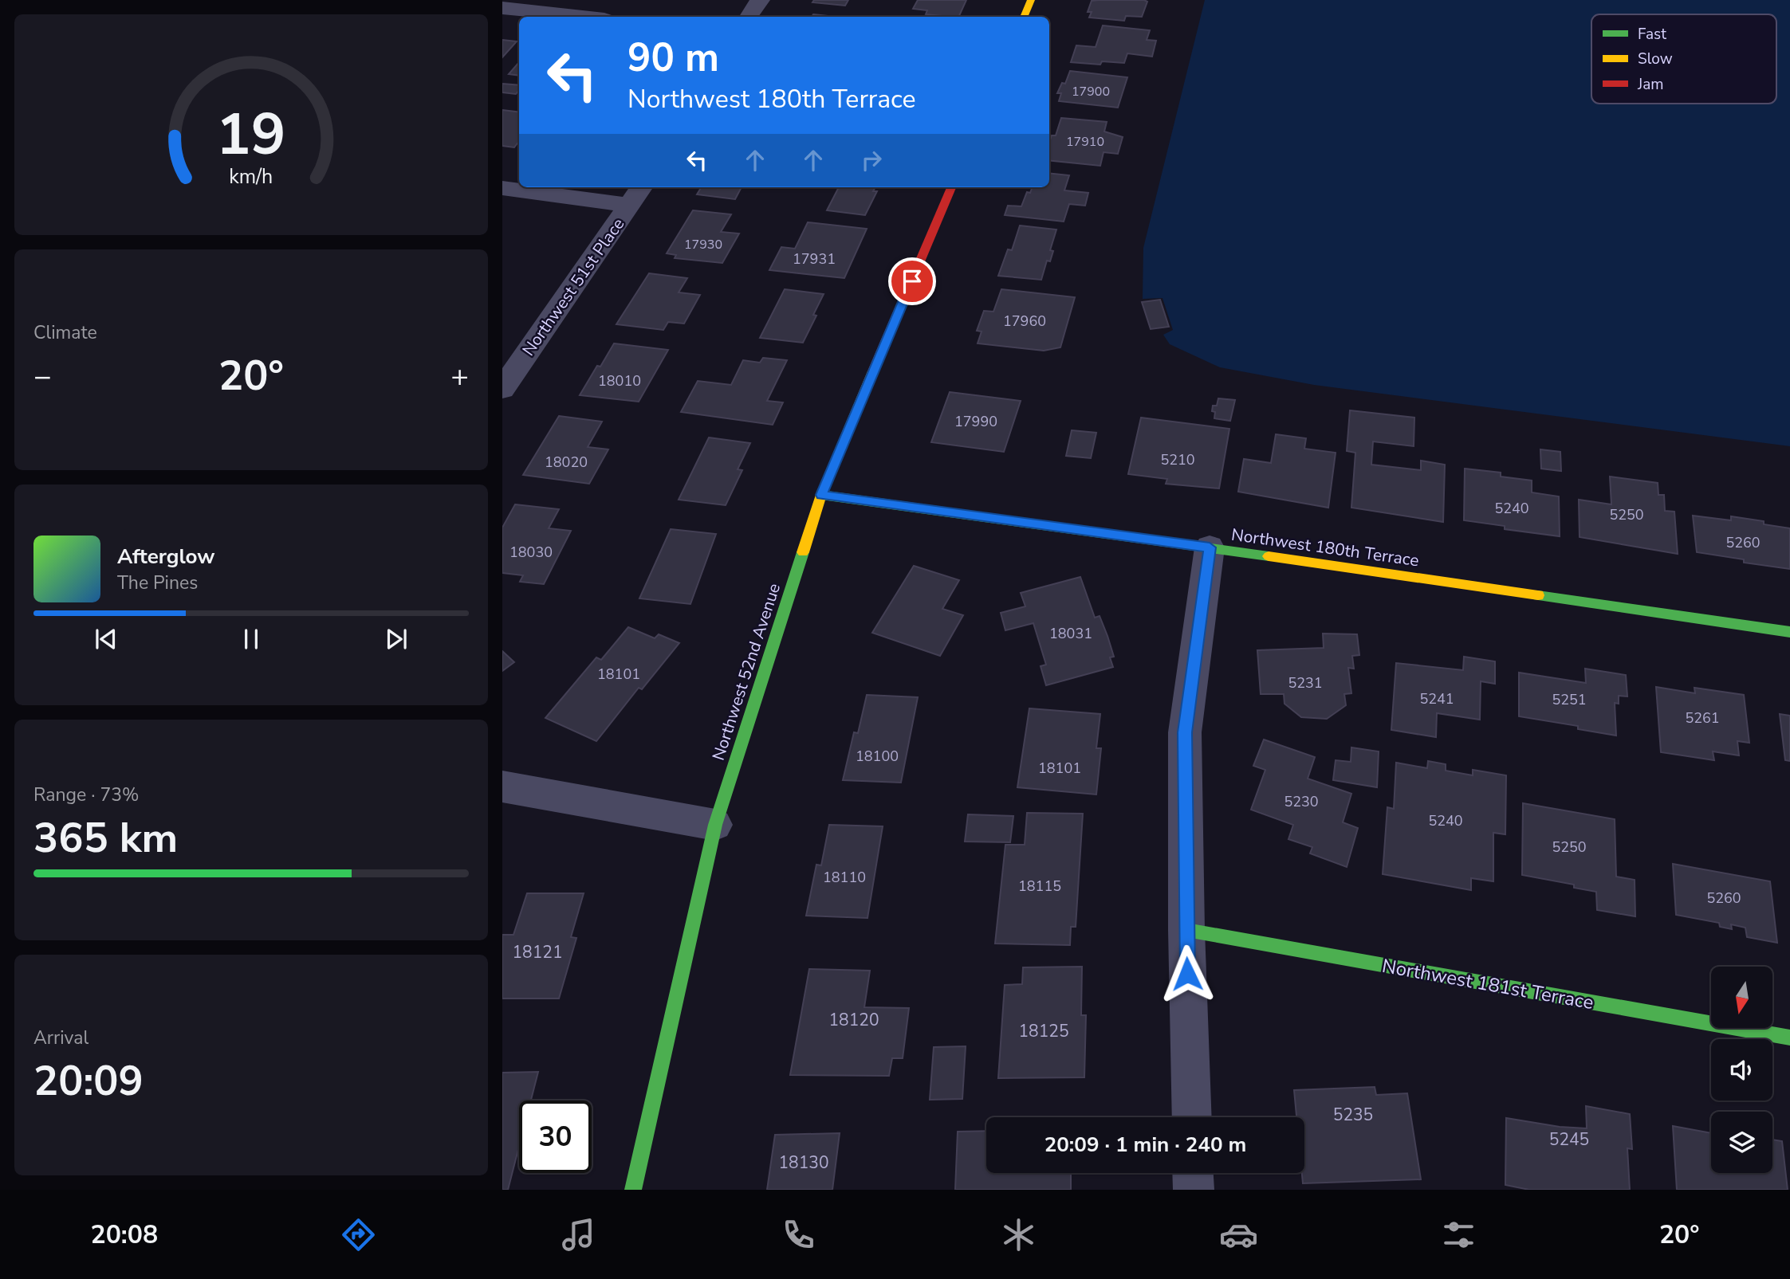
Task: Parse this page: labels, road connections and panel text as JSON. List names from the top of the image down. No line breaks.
{"streets":{"street":["Northwest 51st Place","Northwest 180th Terrace","Northwest 52nd Avenue","Northwest 181st Terrace"]},"crossings":[["Northwest 180th Terrace","Northwest 52nd Avenue"]],"house_numbers":["17900","17910","17930","17931","17960","18010","17990","5210","18020","5240","5250","5260","18030","18031","18101","5231","5241","5251","5261","18100","18101","5230","5240","5250","18110","18115","5260","18121","18120","18125","5235","5245","18130"],"legend":["Fast","Slow","Jam"],"north":"bottom","page":{"turn":["90 m","Northwest 180th Terrace"],"tile":["Climate",["Range · 73%","365 km"],["Arrival","20:09"]],"heat":["−","20°","+"],"song":["Afterglow","The Pines"],"limit":"30","trip":"20:09 · 1 min · 240 m","tabs":["20:08","20°"],"gauge":["19","km/h"]}}
